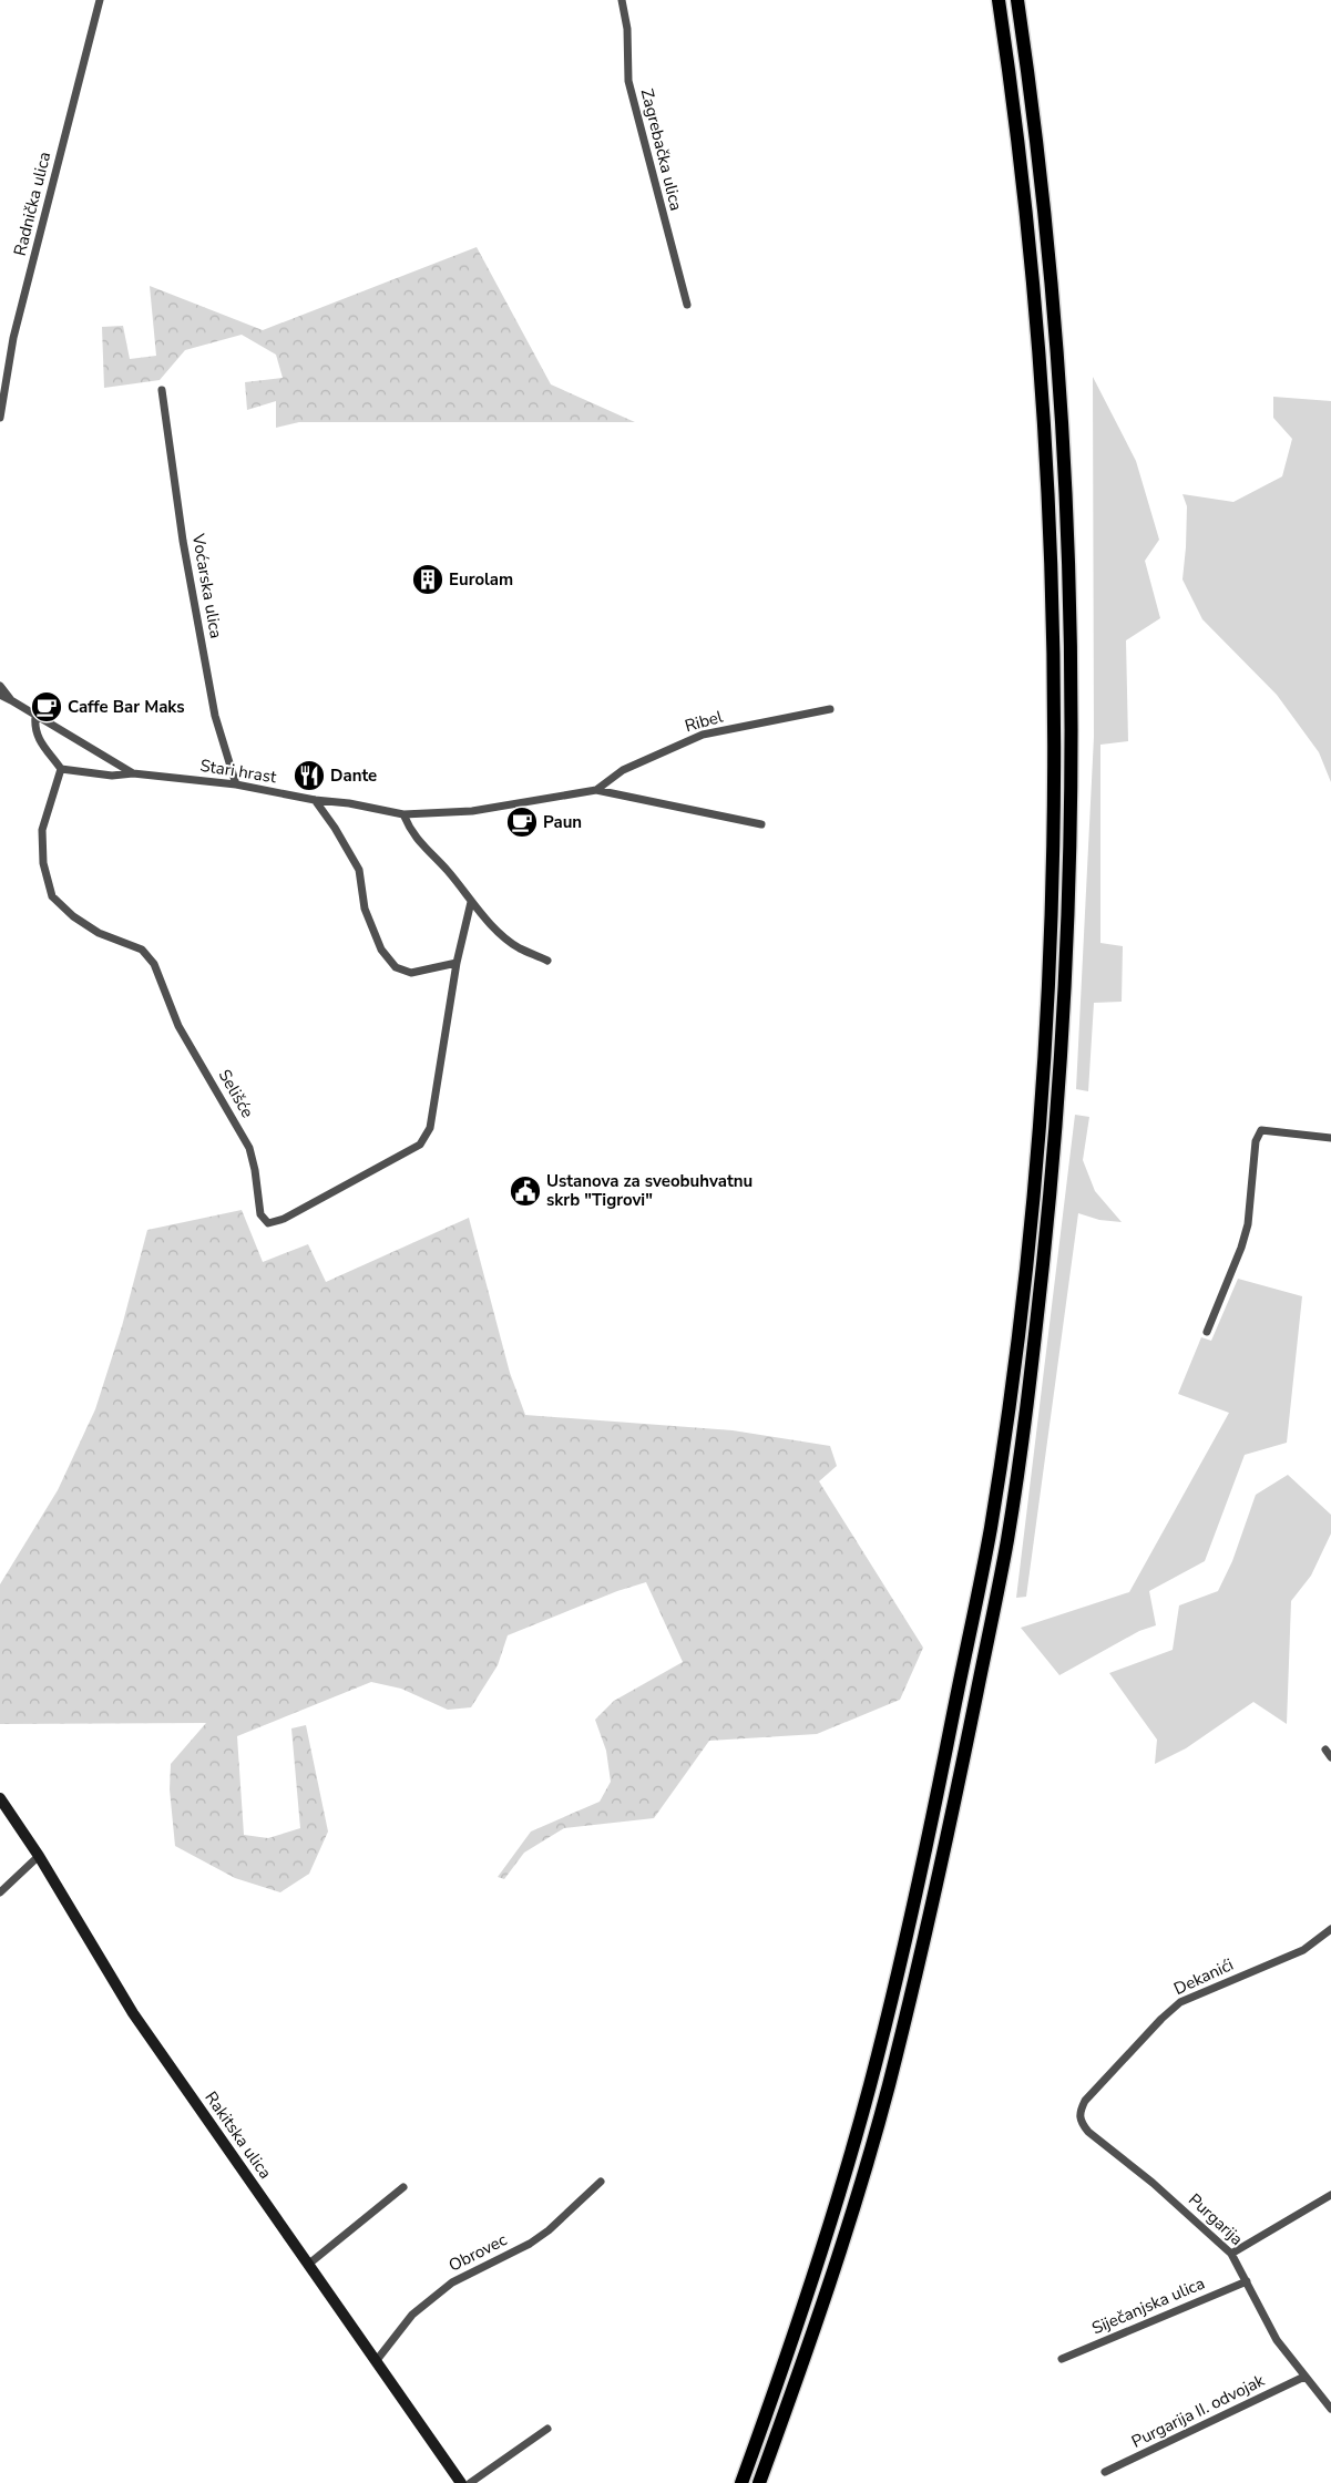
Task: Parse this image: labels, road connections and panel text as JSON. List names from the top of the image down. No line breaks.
{"streets":{"street":["Zagrebačka ulica","Radnička ulica","Voćarska ulica","Ribel","Stari hrast","Selišće","Dekanići","Rakitska ulica","Purgarija","Obrovec","Siječanjska ulica","Purgarija II. odvojak"]},"crossings":[["Voćarska ulica","Stari hrast"],["Ribel","Stari hrast"],["Dekanići","Purgarija"],["Rakitska ulica","Obrovec"],["Purgarija","Siječanjska ulica"],["Purgarija","Purgarija II. odvojak"]],"places":{"building":["Eurolam"],"cafe":["Caffe Bar Maks","Paun"],"restaurant":["Dante"],"public building":["Ustanova za sveobuhvatnu skrb \"Tigrovi\""]}}
